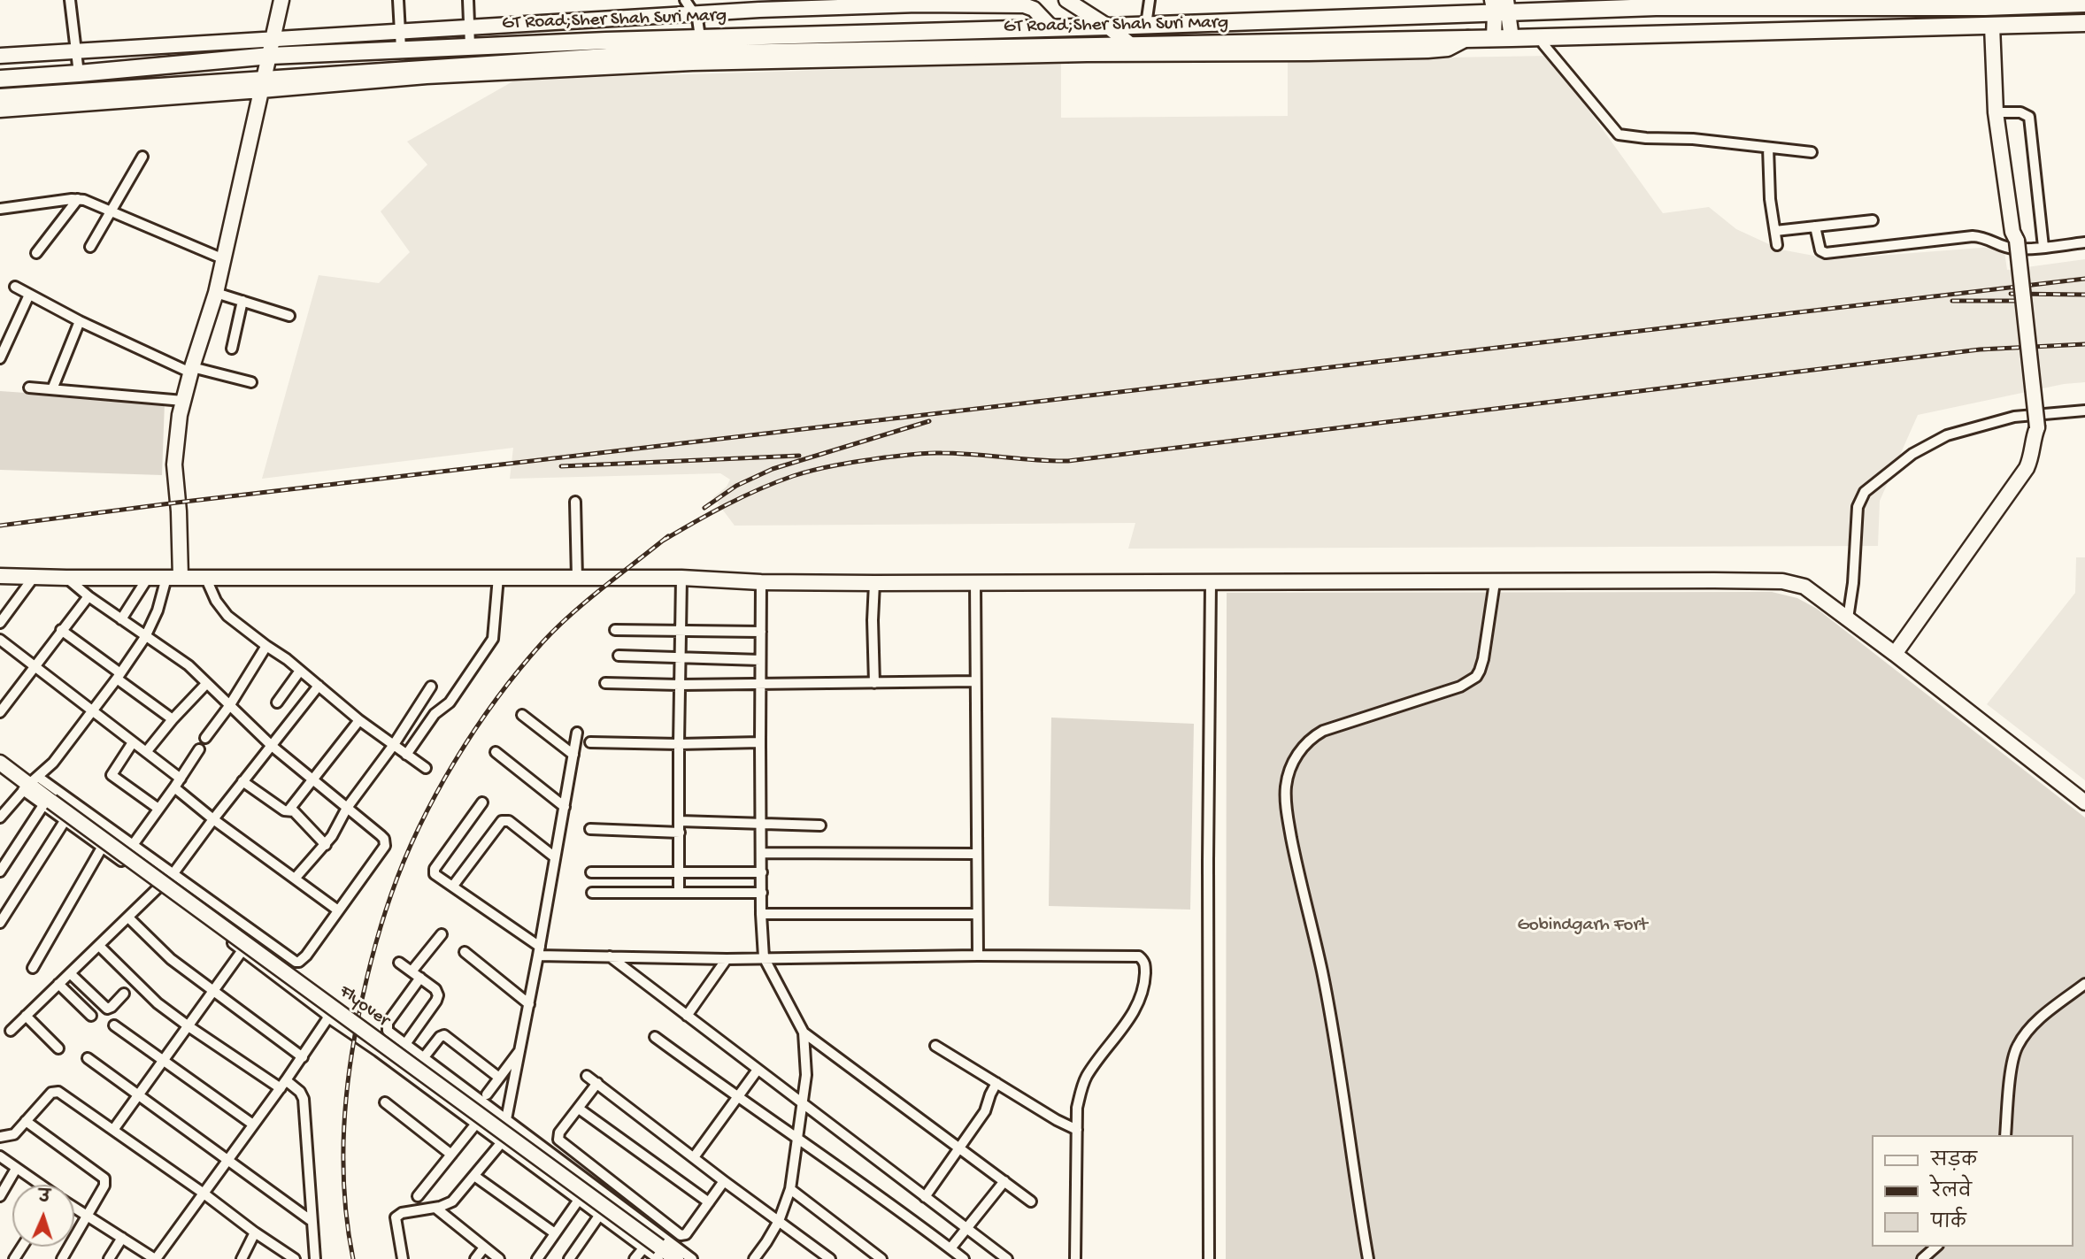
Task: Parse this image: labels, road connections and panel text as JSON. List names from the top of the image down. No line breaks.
{"streets":{"main road":["GT Road;Sher Shah Suri Marg","Flyover"]},"parks":["Gobindgarh Fort"],"legend":["सड़क","रेलवे","पार्क"],"north":"top"}
